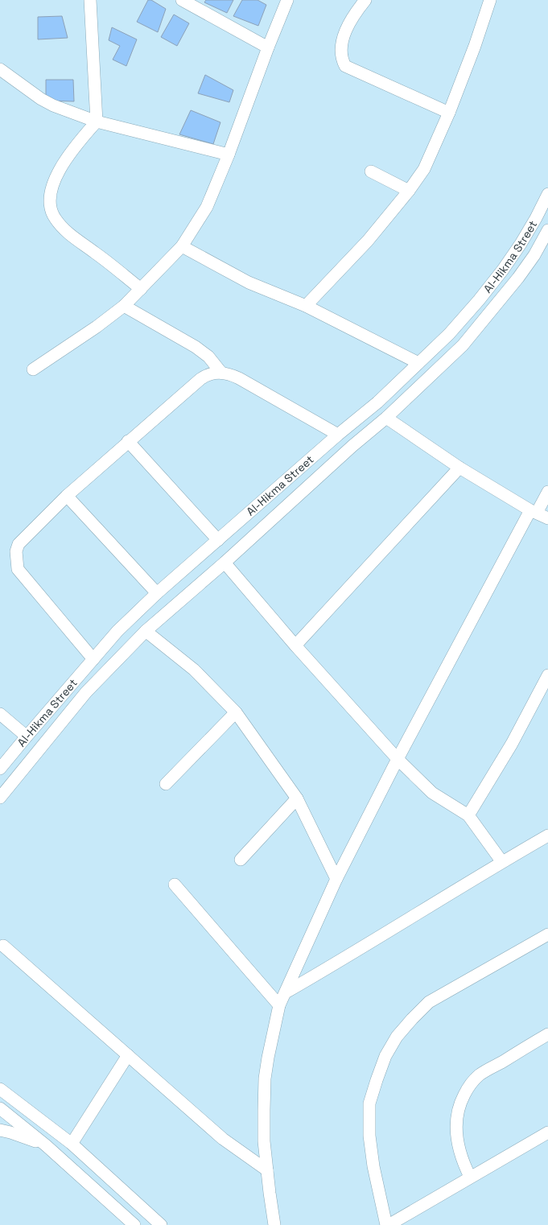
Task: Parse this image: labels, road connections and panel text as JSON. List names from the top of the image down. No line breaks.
{"streets":{"street":["Al-Hikma Street"]}}
